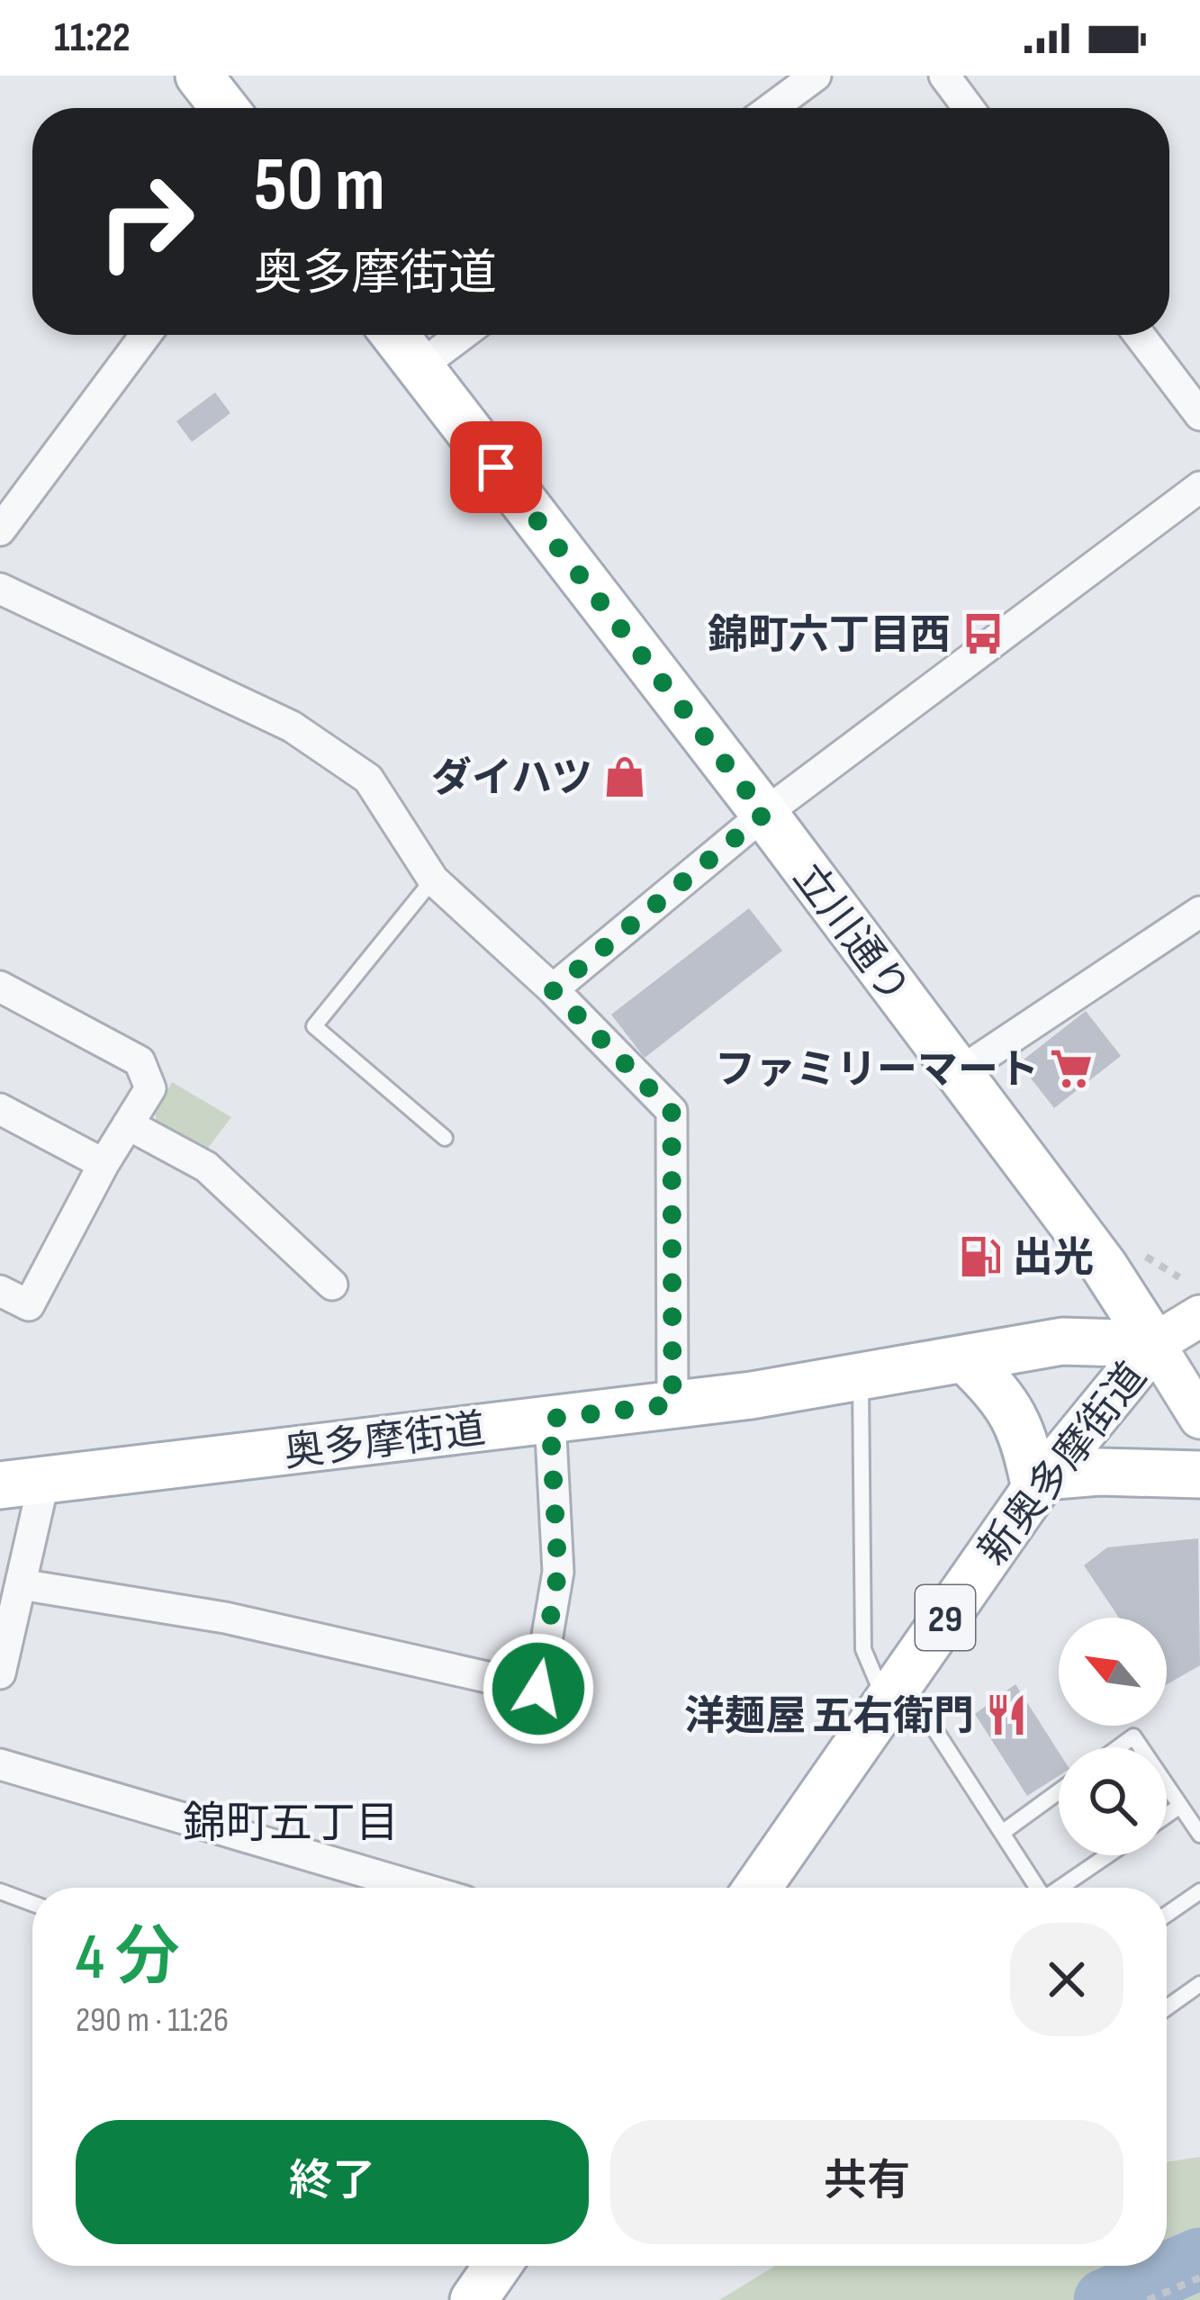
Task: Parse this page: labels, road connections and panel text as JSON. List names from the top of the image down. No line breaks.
{"streets":{"main road":["立川通り","奥多摩街道","新奥多摩街道","29"]},"crossings":[["立川通り","奥多摩街道"],["立川通り","新奥多摩街道"],["奥多摩街道","新奥多摩街道"]],"districts":["錦町五丁目"],"places":{"bus stop":["錦町六丁目西"],"shop":["ダイハツ"],"supermarket":["ファミリーマート"],"fuel station":["出光"],"restaurant":["洋麺屋 五右衛門"]},"north":"top left","page":{"status":"11:22","turn":["50 m","奥多摩街道"],"heading":["4 分","290 m · 11:26"],"buttons":["終了","共有"]}}
